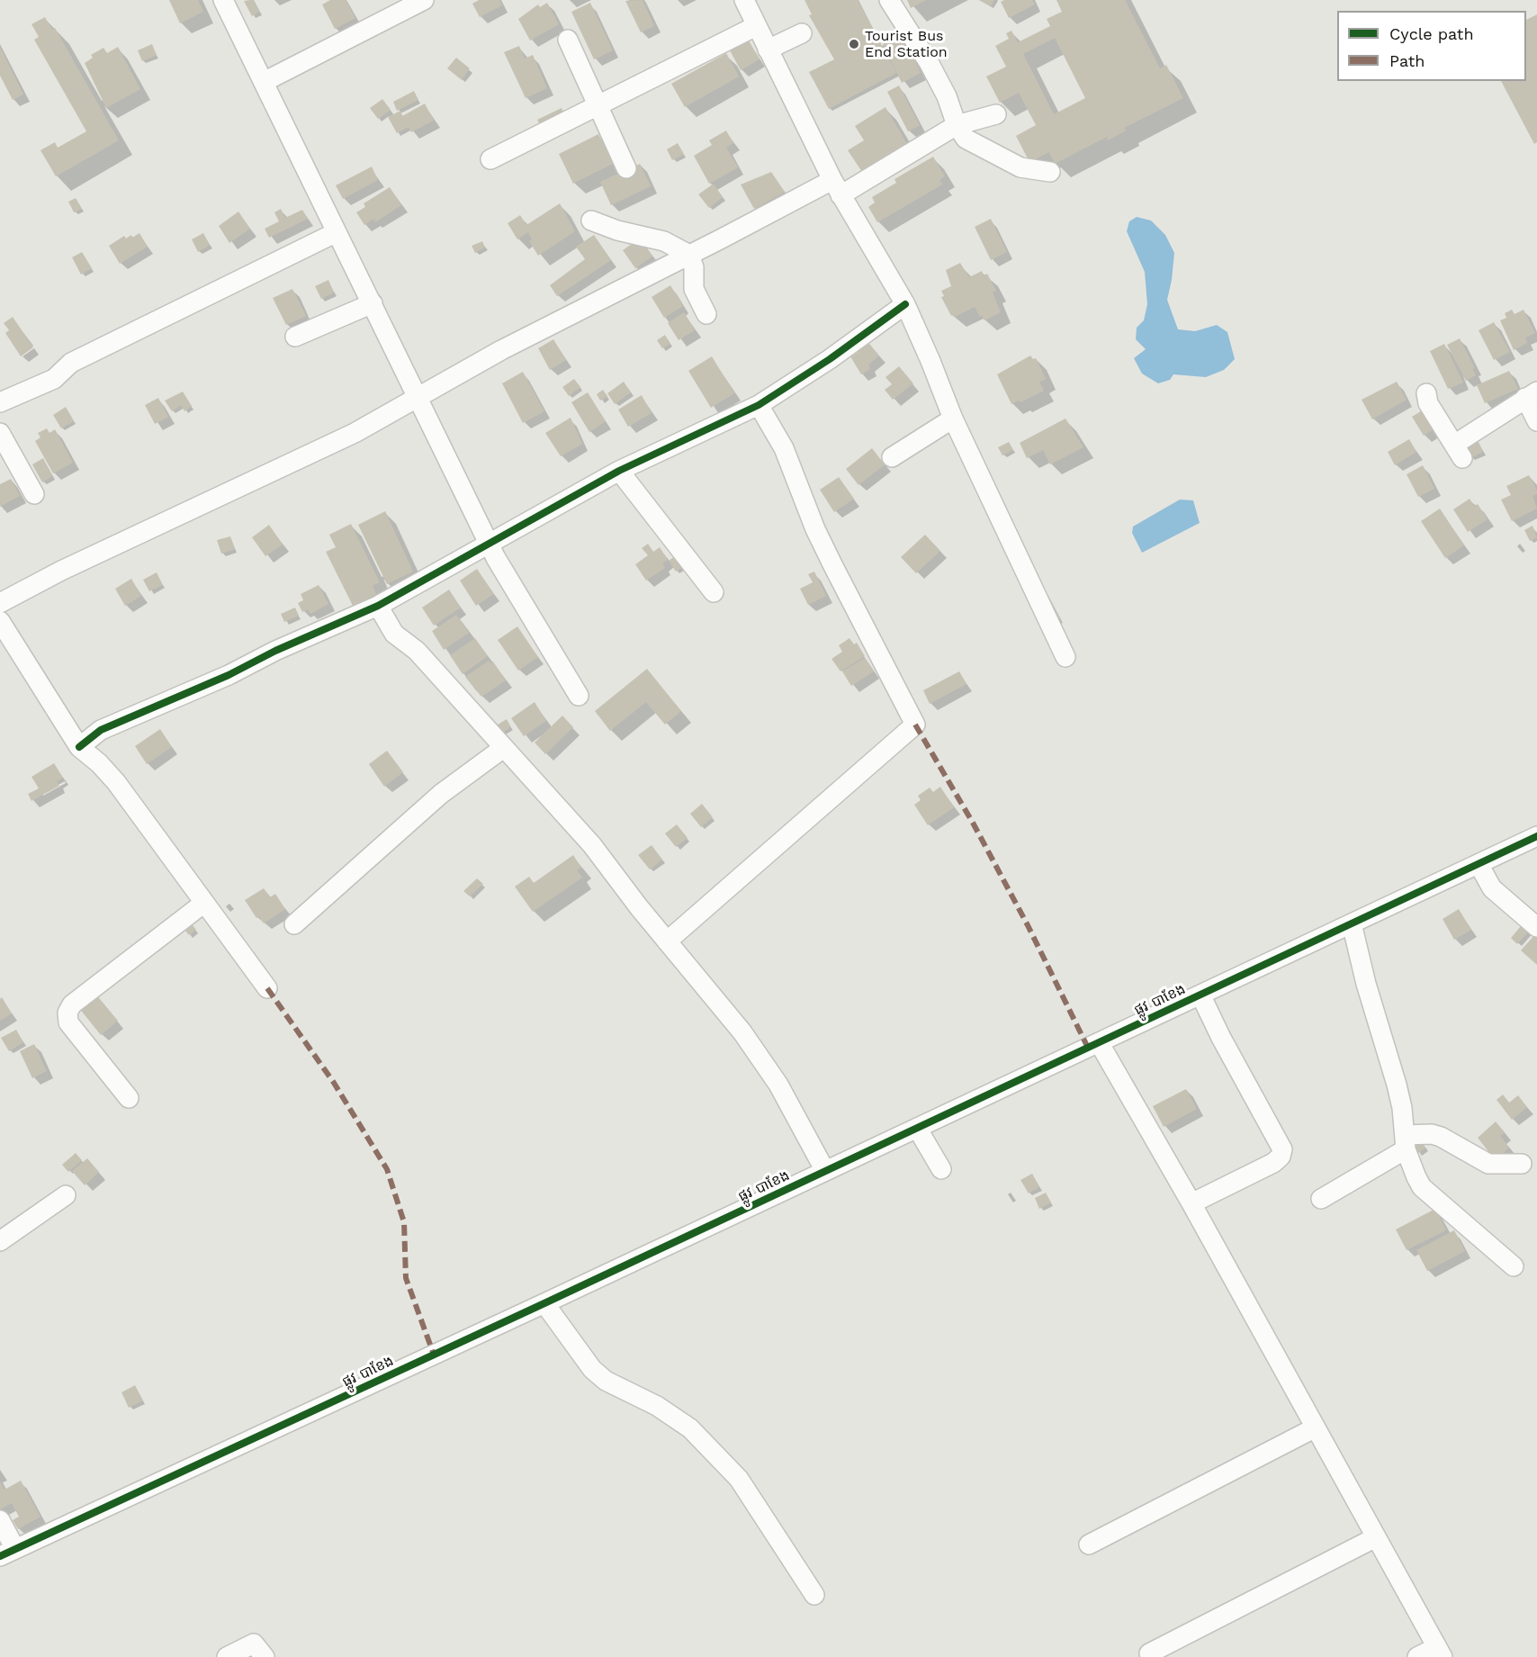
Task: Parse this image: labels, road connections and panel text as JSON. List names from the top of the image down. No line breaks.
{"streets":{"street":["ផ្លូវ បាខែង"]},"places":["Tourist Bus End Station"],"legend":["Cycle path","Path"]}
